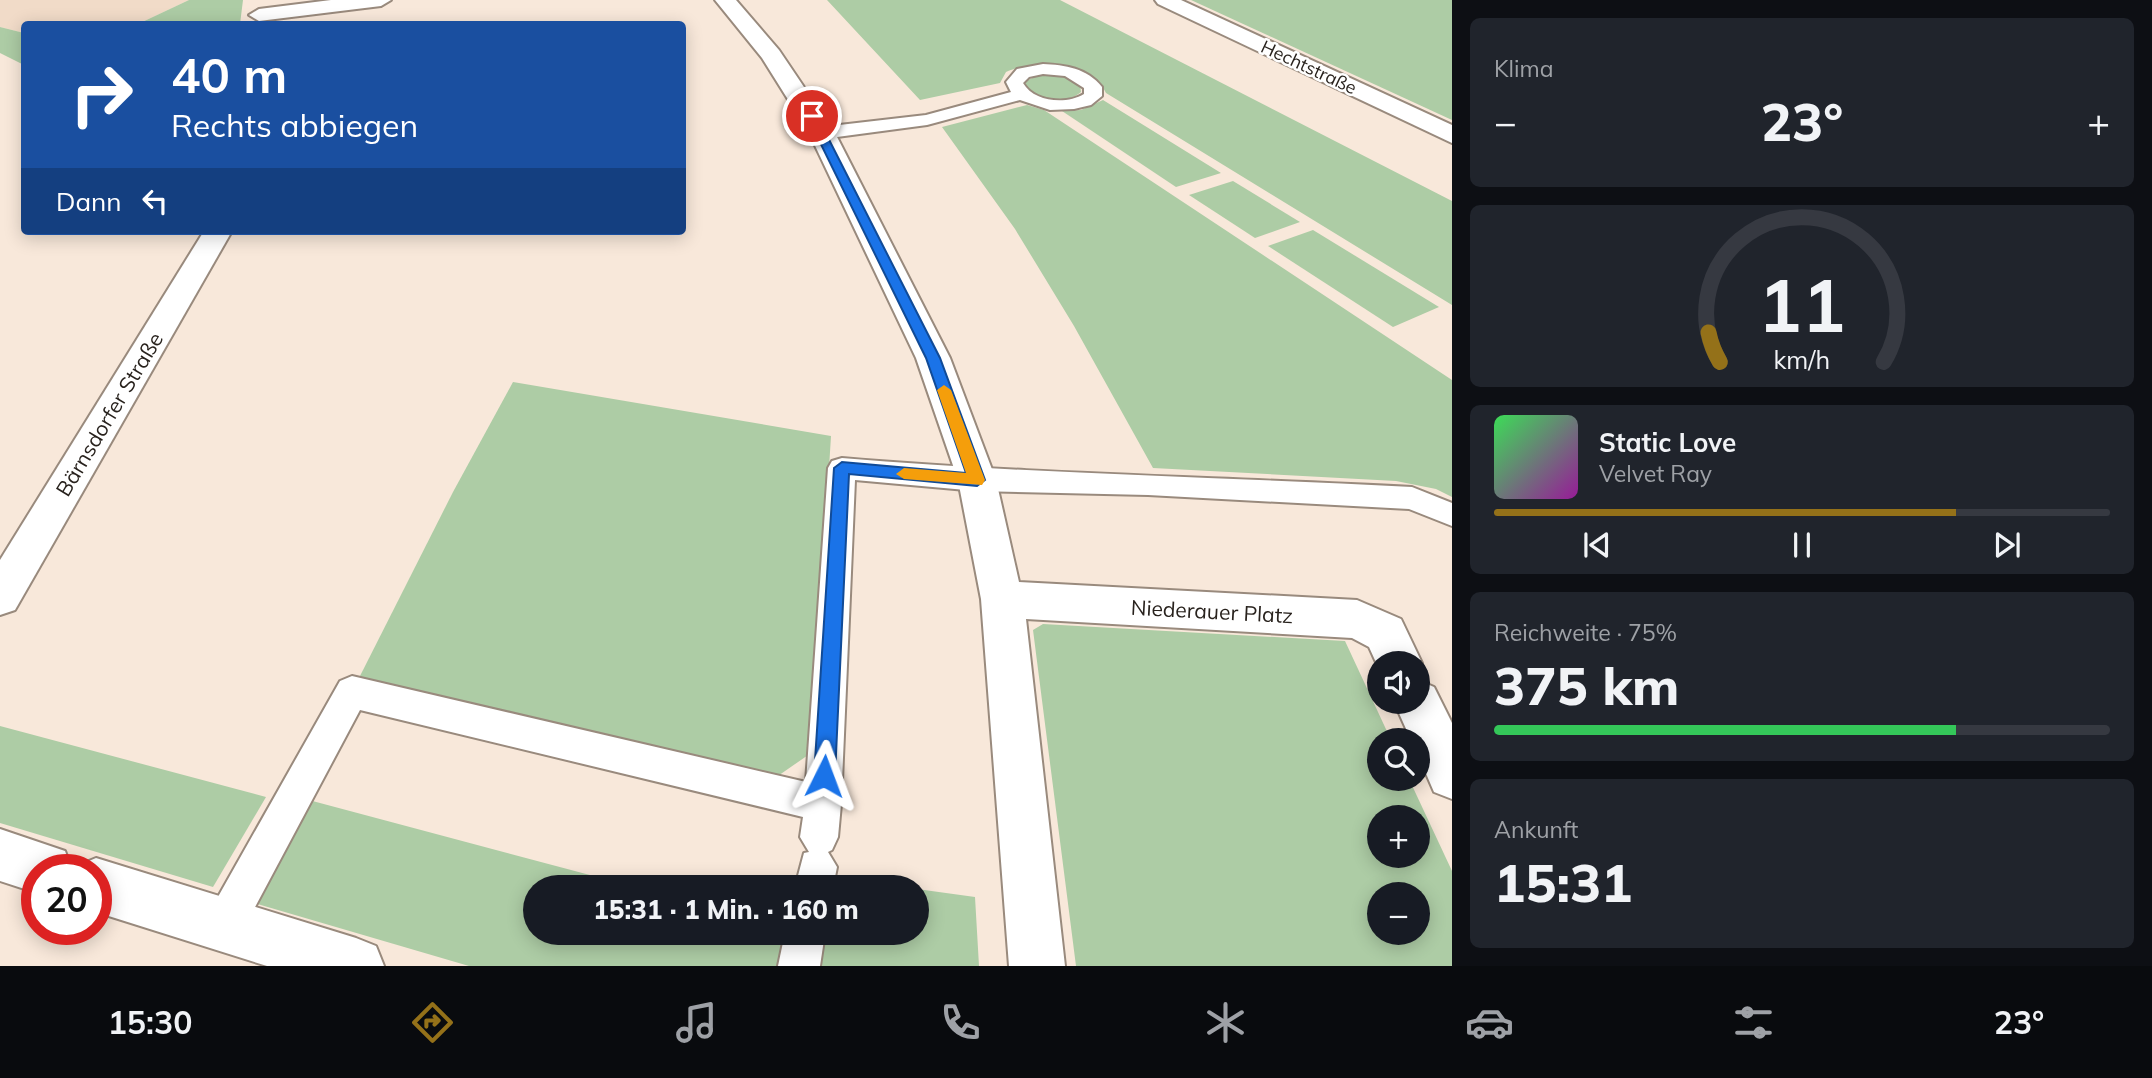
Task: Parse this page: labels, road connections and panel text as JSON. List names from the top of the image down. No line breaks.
{"streets":{"street":["Hechtstraße","Bärnsdorfer Straße","Niederauer Platz"]},"page":{"tile":["Klima",["Reichweite · 75%","375 km"],["Ankunft","15:31"]],"turn":["40 m","Rechts abbiegen"],"heat":["−","23°","+"],"then":"Dann","song":["Static Love","Velvet Ray"],"map_buttons":["+","−"],"limit":"20","trip":"15:31 · 1 Min. · 160 m","tabs":["15:30","23°"],"gauge":["11","km/h"]}}
